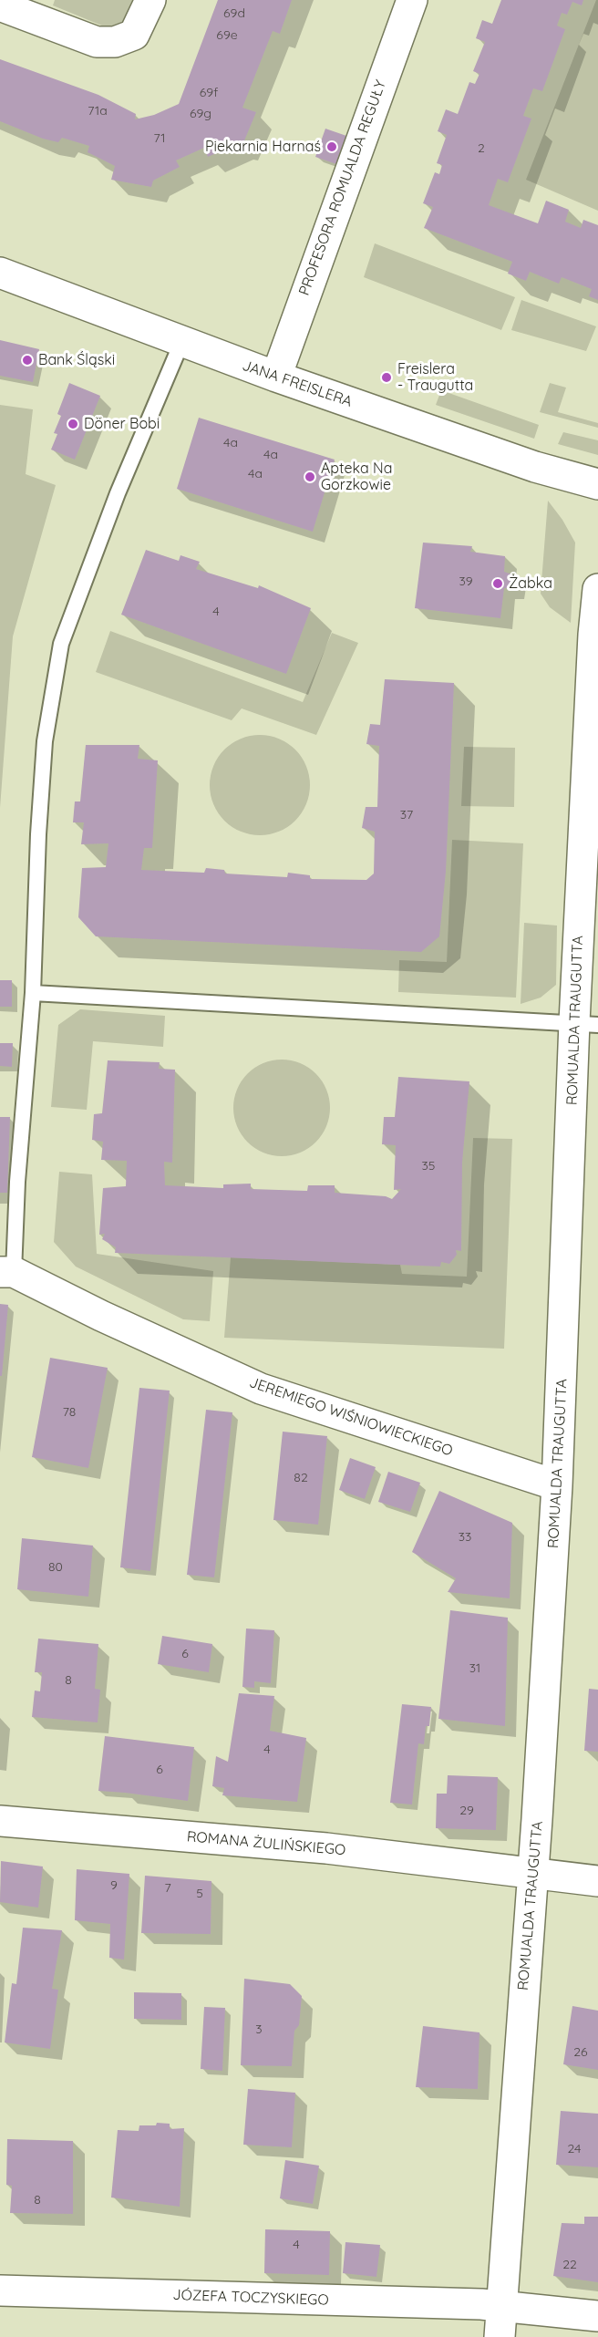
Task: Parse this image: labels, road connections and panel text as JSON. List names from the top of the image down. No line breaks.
{"streets":{"street":["PROFESORA ROMUALDA REGUŁY","JANA FREISLERA","ROMUALDA TRAUGUTTA","JEREMIEGO WIŚNIOWIECKIEGO","ROMANA ŻULIŃSKIEGO","JÓZEFA TOCZYSKIEGO"]},"crossings":[["PROFESORA ROMUALDA REGUŁY","JANA FREISLERA"],["ROMUALDA TRAUGUTTA","JEREMIEGO WIŚNIOWIECKIEGO"],["ROMUALDA TRAUGUTTA","ROMANA ŻULIŃSKIEGO"],["ROMUALDA TRAUGUTTA","JÓZEFA TOCZYSKIEGO"]],"places":["Piekarnia Harnaś","Bank Śląski","Freislera - Traugutta","Döner Bobi","Apteka Na Gorzkowie","Żabka"],"house_numbers":["69d","69e","69f","71a","69g","71","2","4a","4a","4a","39","4","37","35","78","82","33","80","6","31","8","4","6","29","9","7","5","3","26","24","8","4","22"]}
